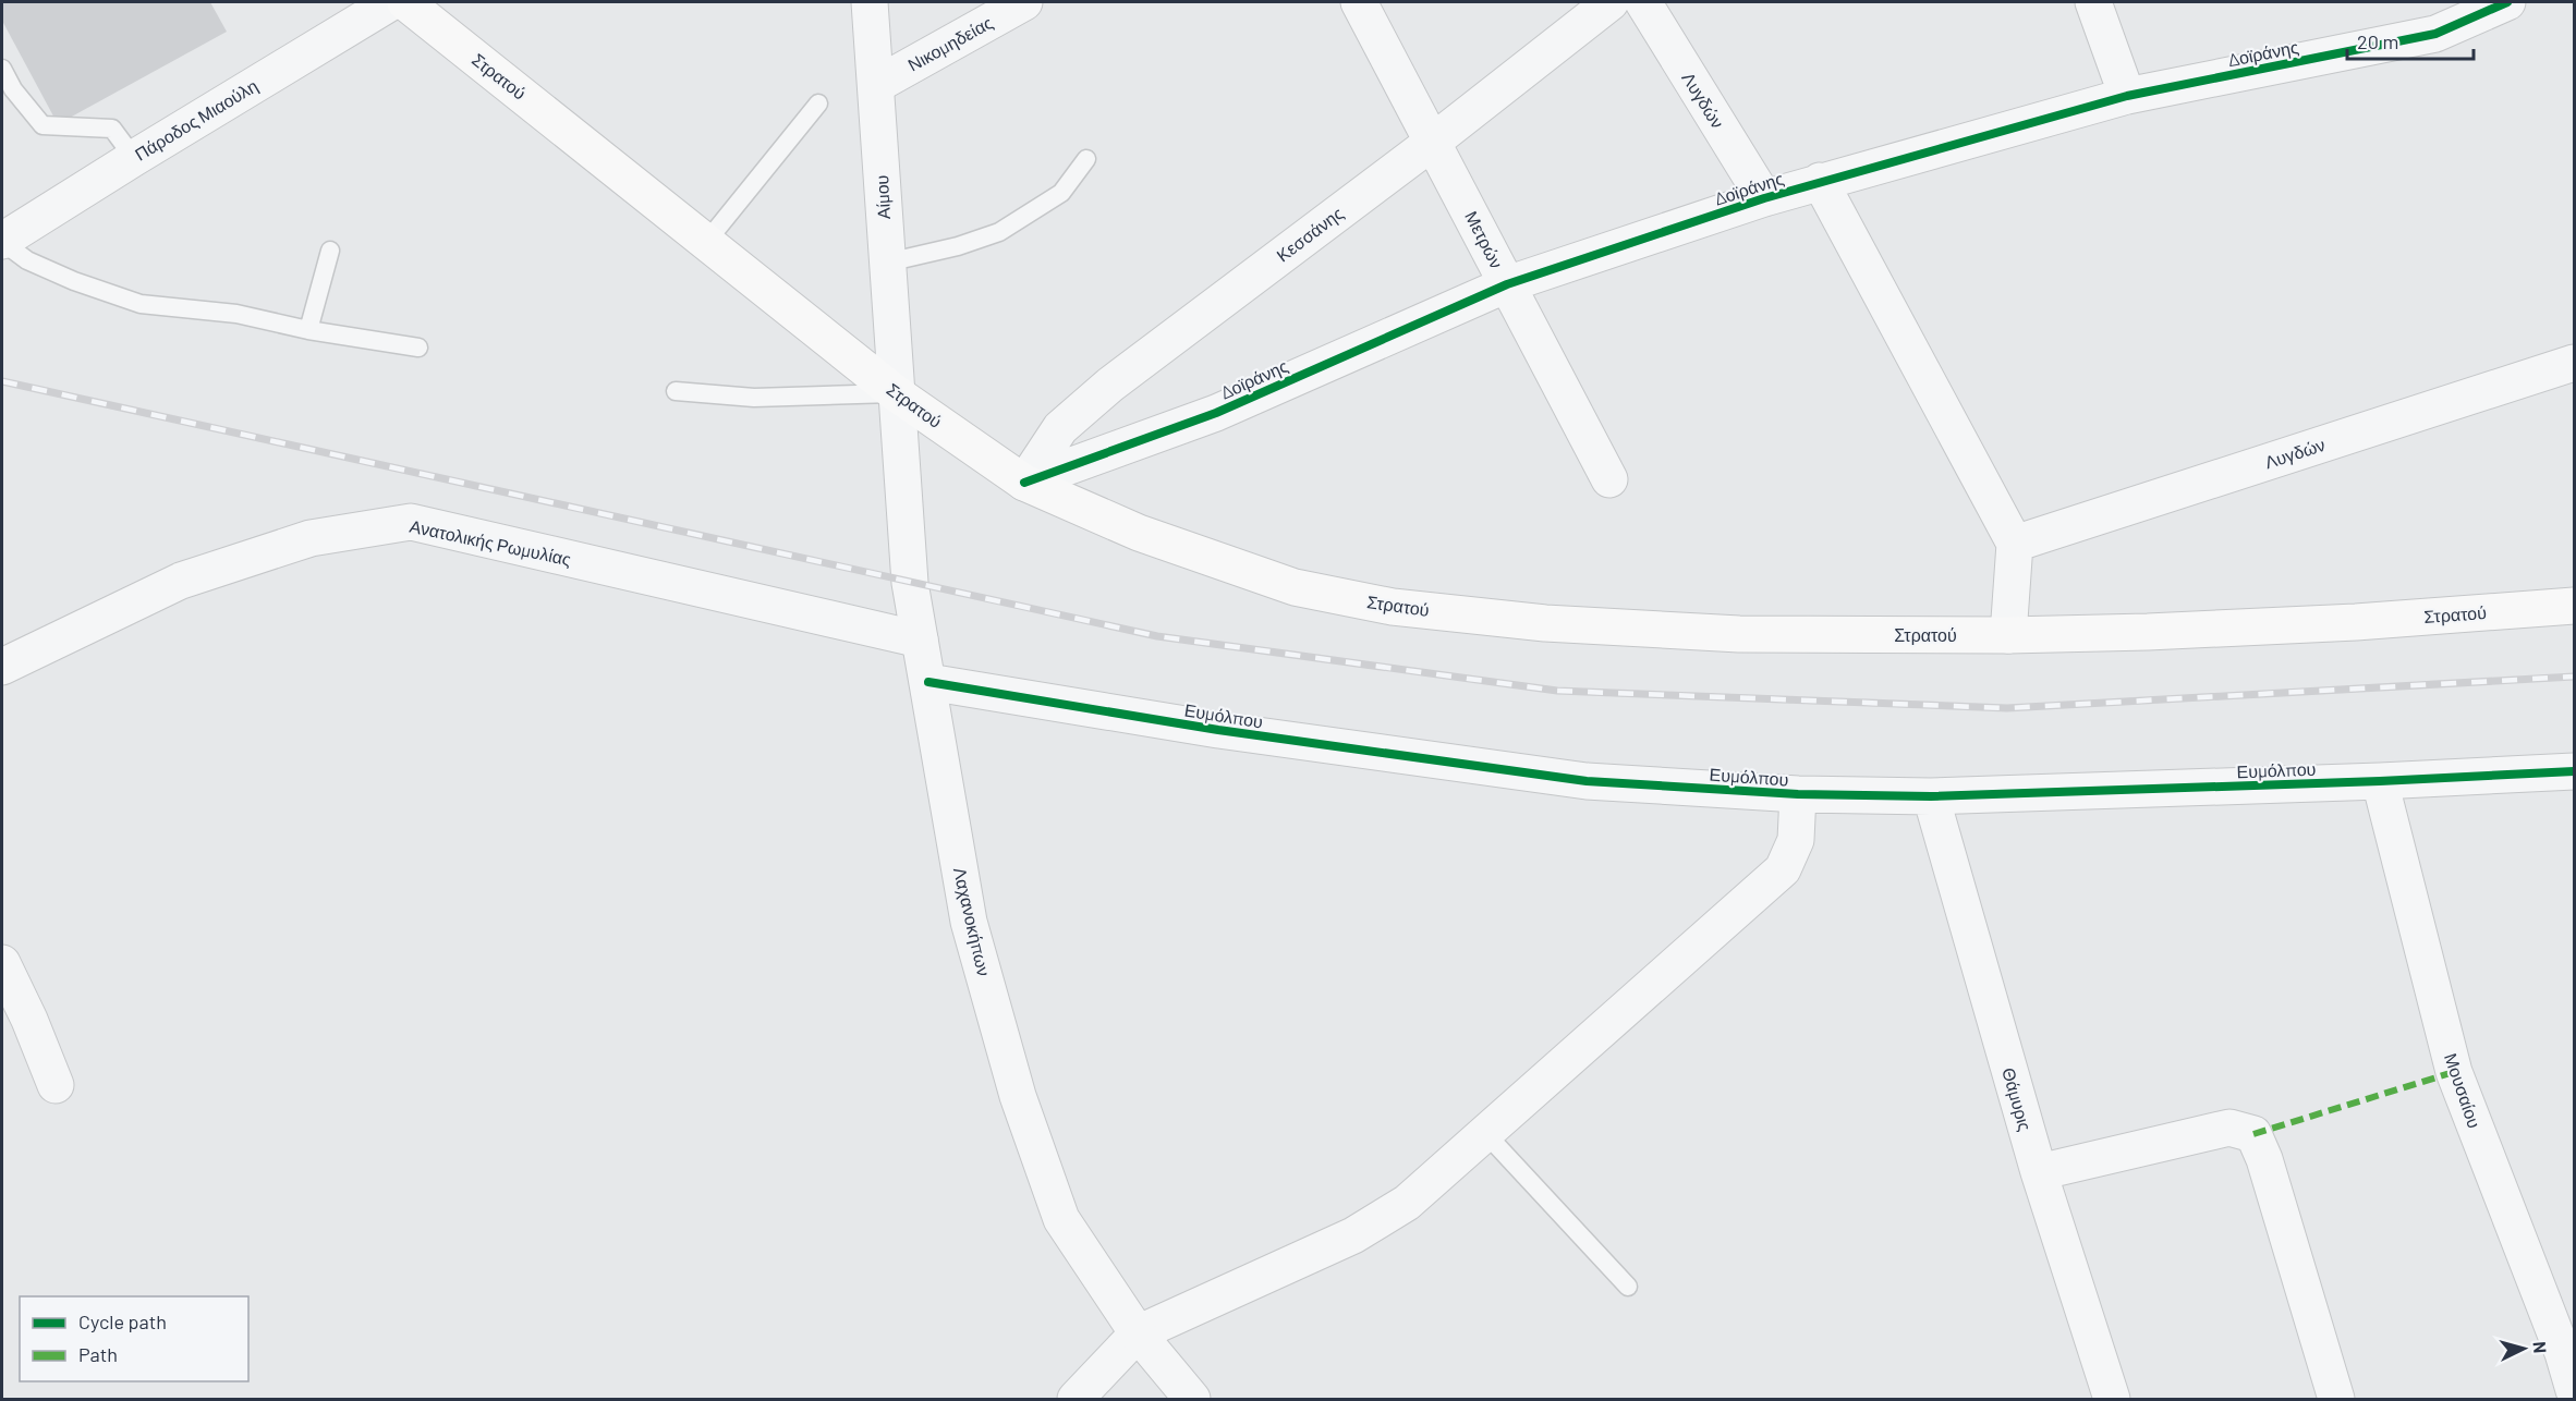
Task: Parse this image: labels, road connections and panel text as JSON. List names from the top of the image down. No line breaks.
{"streets":{"main road":["Στρατού"],"street":["Νικομηδείας","Δοϊράνης","Λυγδών","Πάροδος Μιαούλη","Αίμου","Κεσσάνης","Μετρών","Ανατολικής Ρωμυλίας","Ευμόλπου","Λαχανοκήπων","Μουσαίου","Θάμυρις"]},"crossings":[["Νικομηδείας","Αίμου"],["Δοϊράνης","Στρατού"],["Δοϊράνης","Λυγδών"],["Δοϊράνης","Κεσσάνης"],["Δοϊράνης","Μετρών"],["Στρατού","Αίμου"],["Στρατού","Κεσσάνης"],["Στρατού","Λαχανοκήπων"],["Αίμου","Λαχανοκήπων"],["Κεσσάνης","Μετρών"],["Ανατολικής Ρωμυλίας","Λαχανοκήπων"],["Ευμόλπου","Λαχανοκήπων"],["Ευμόλπου","Μουσαίου"],["Ευμόλπου","Θάμυρις"]],"legend":["Cycle path","Path"],"scale_bar":"20 m","north":"right"}
